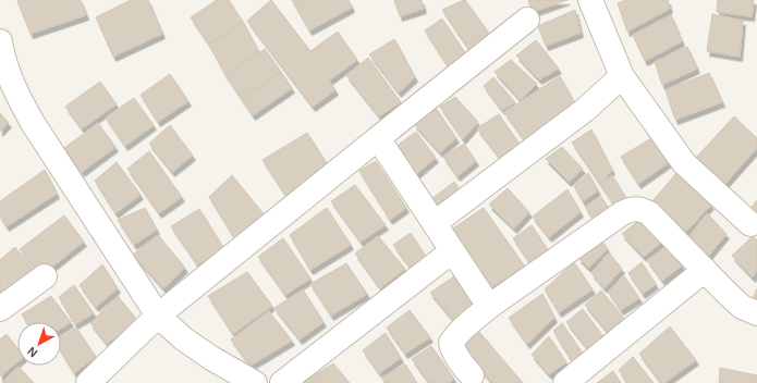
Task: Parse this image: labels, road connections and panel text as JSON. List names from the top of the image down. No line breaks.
{"north":"bottom left"}
